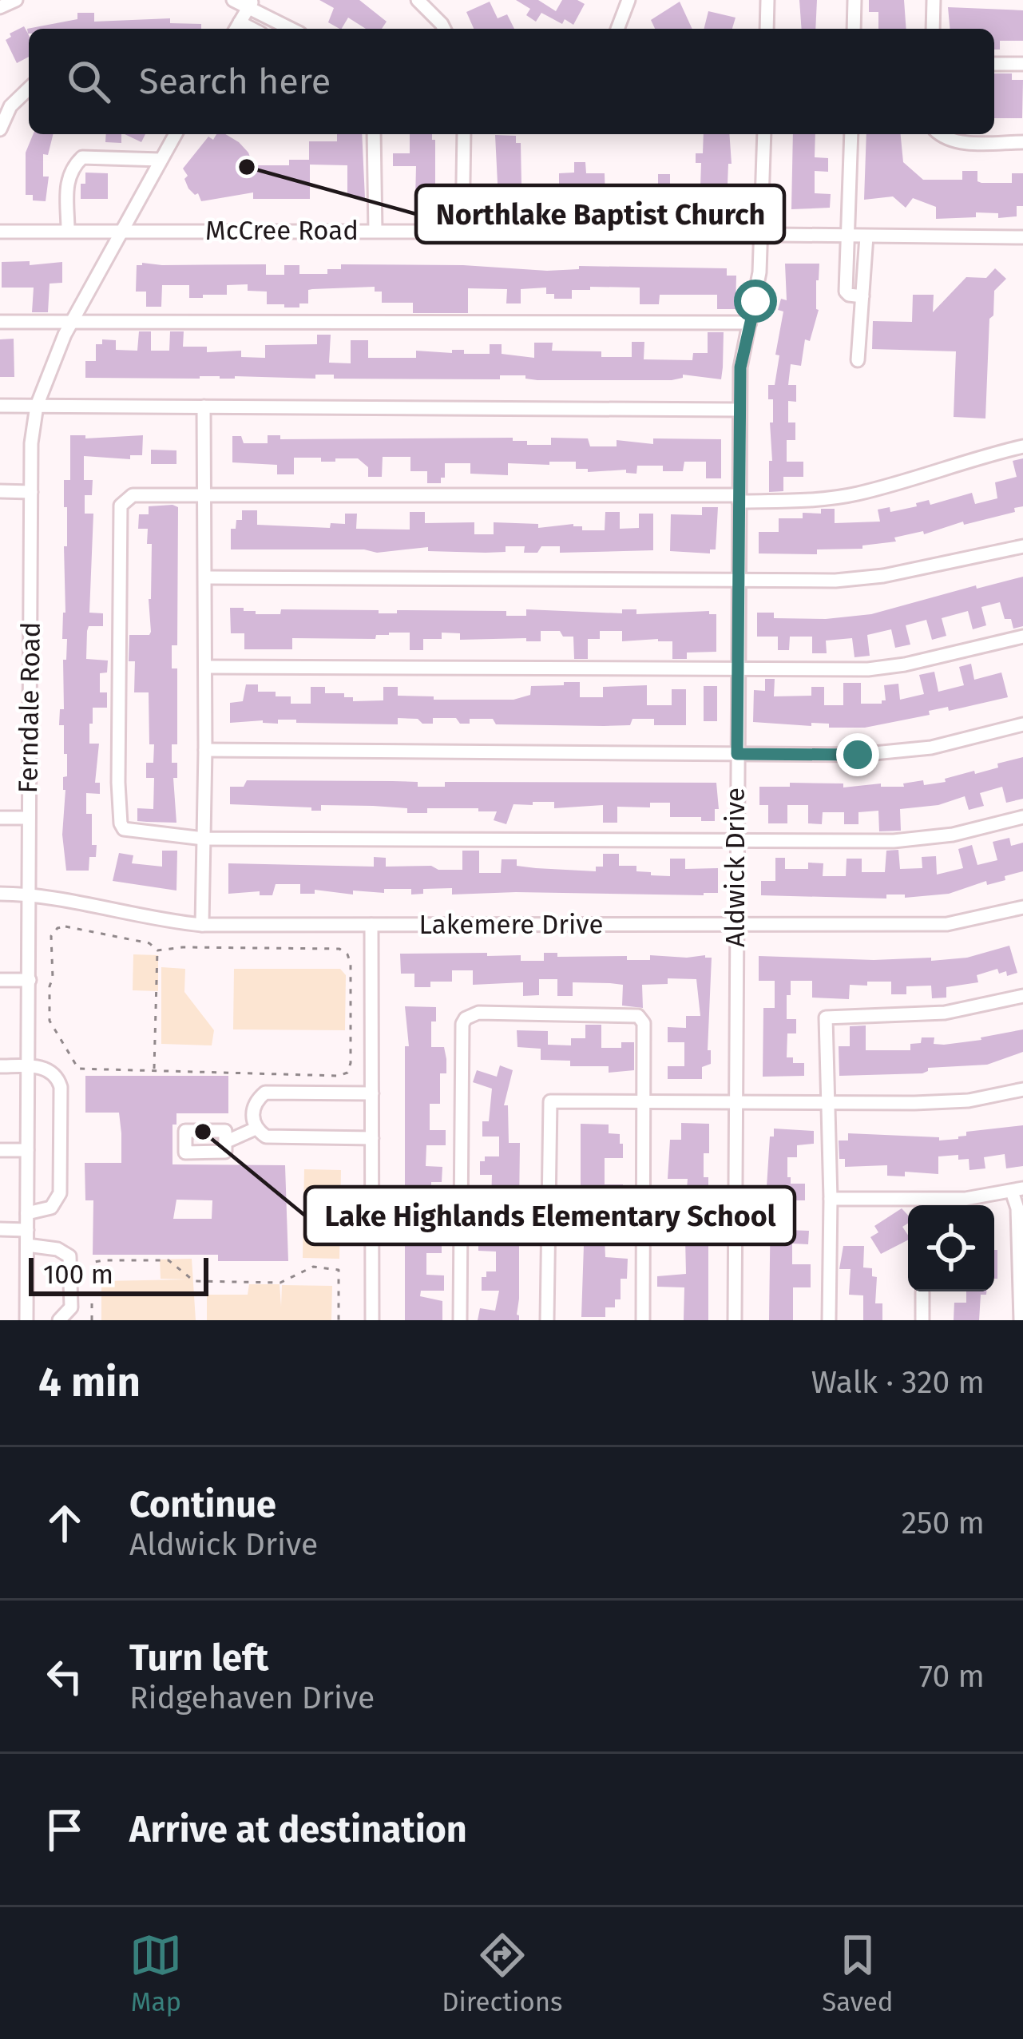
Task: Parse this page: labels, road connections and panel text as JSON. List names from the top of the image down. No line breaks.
{"streets":{"street":["McCree Road","Ferndale Road","Aldwick Drive","Lakemere Drive"]},"crossings":[["McCree Road","Ferndale Road"],["McCree Road","Aldwick Drive"],["Ferndale Road","Lakemere Drive"],["Aldwick Drive","Lakemere Drive"]],"places":["Northlake Baptist Church","Lake Highlands Elementary School"],"scale_bar":"100 m","page":{"search":"Search here","scale":"100 m","heading":["4 min","Walk · 320 m"],"list":[["Continue","Aldwick Drive","250 m"],["Turn left","Ridgehaven Drive","70 m"],"Arrive at destination"],"nav":["Map","Directions","Saved"]}}
